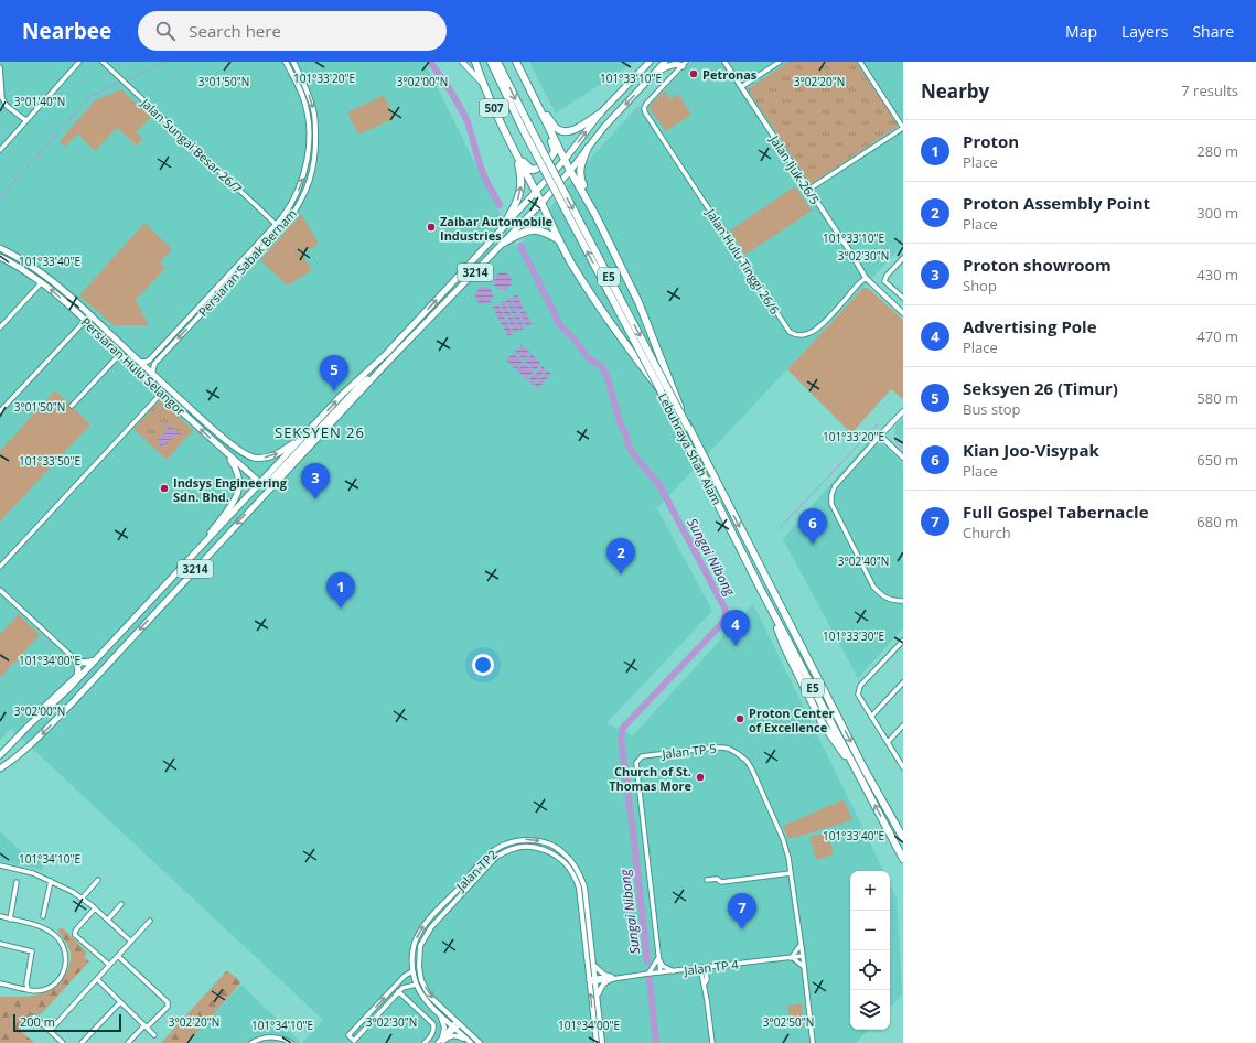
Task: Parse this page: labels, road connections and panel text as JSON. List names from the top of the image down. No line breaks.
{"streets":{"highway":["507","E5","Lebuhraya Shah Alam"],"main road":["3214","Persiaran Hulu Selangor"],"street":["Jalan Sungai Besar 26/7","Jalan Ijuk 26/5","Jalan Hulu Tinggi 26/6","Persiaran Sabak Bernam","Jalan TP 5","Jalan TP2","Jalan TP 4"]},"crossings":[["507","3214"],["507","Lebuhraya Shah Alam"],["Jalan Sungai Besar 26/7","Persiaran Sabak Bernam"],["Jalan Ijuk 26/5","Jalan Hulu Tinggi 26/6"],["Persiaran Sabak Bernam","Persiaran Hulu Selangor"],["3214","Persiaran Hulu Selangor"],["Jalan TP 5","Jalan TP 4"],["Jalan TP2","Jalan TP 4"]],"districts":["SEKSYEN 26"],"water":["Sungai Nibong"],"places":["Petronas","Zaibar Automobile Industries","Indsys Engineering Sdn. Bhd.","Proton Center of Excellence","Church of St. Thomas More"],"scale_bar":"200 m","page":{"header":"Nearbee","search":"Search here","nav":["Map","Layers","Share"],"heading":["Nearby","7 results"],"list":[{"mark":"1","name":"Proton","note":"Place","value":"280 m"},{"mark":"2","name":"Proton Assembly Point","note":"Place","value":"300 m"},{"mark":"3","name":"Proton showroom","note":"Shop","value":"430 m"},{"mark":"4","name":"Advertising Pole","note":"Place","value":"470 m"},{"mark":"5","name":"Seksyen 26 (Timur)","note":"Bus stop","value":"580 m"},{"mark":"6","name":"Kian Joo-Visypak","note":"Place","value":"650 m"},{"mark":"7","name":"Full Gospel Tabernacle","note":"Church","value":"680 m"}],"pins":["5","3","6","2","1","4","7"],"map_buttons":["+","−"],"scale":"200 m"},"coordinates":["101°33'10\"E","101°33'20\"E","3°01'50\"N","3°02'00\"N","3°02'20\"N","3°01'40\"N","3°02'30\"N","101°33'40\"E","101°33'50\"E","3°02'40\"N","101°33'30\"E","101°34'00\"E","101°34'10\"E","3°02'50\"N"]}
